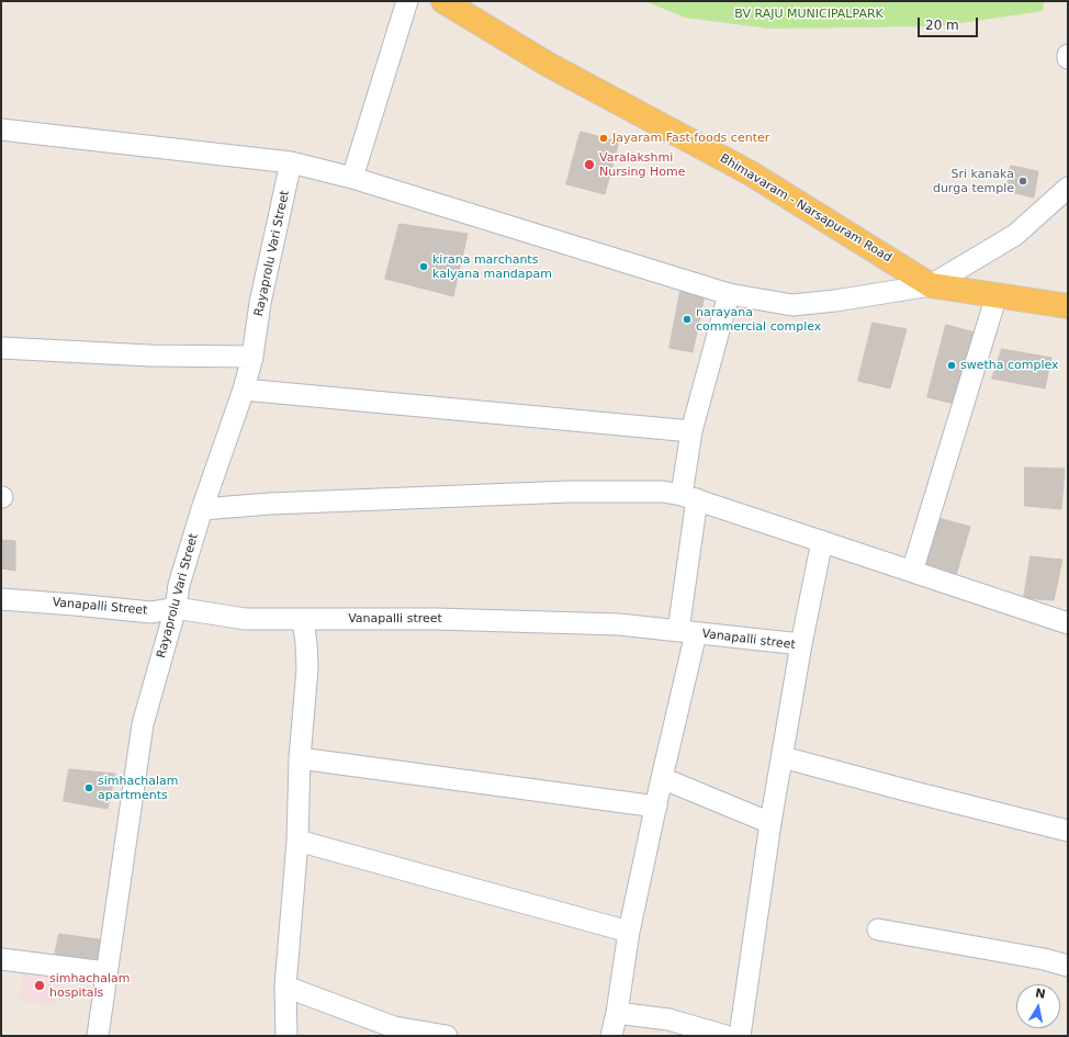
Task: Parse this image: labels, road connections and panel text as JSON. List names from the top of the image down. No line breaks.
{"streets":{"main road":["Bhimavaram - Narsapuram Road"],"street":["Rayaprolu Vari Street","Vanapalli Street","Vanapalli street"]},"crossings":[["Rayaprolu Vari Street","Vanapalli Street"],["Vanapalli Street","Vanapalli street"]],"parks":["BV RAJU MUNICIPALPARK"],"places":["Jayaram Fast foods center","Varalakshmi Nursing Home","Sri kanaka durga temple","kirana marchants kalyana mandapam","narayana commercial complex","swetha complex","simhachalam apartments","simhachalam hospitals"],"scale_bar":"20 m","north":"top"}
